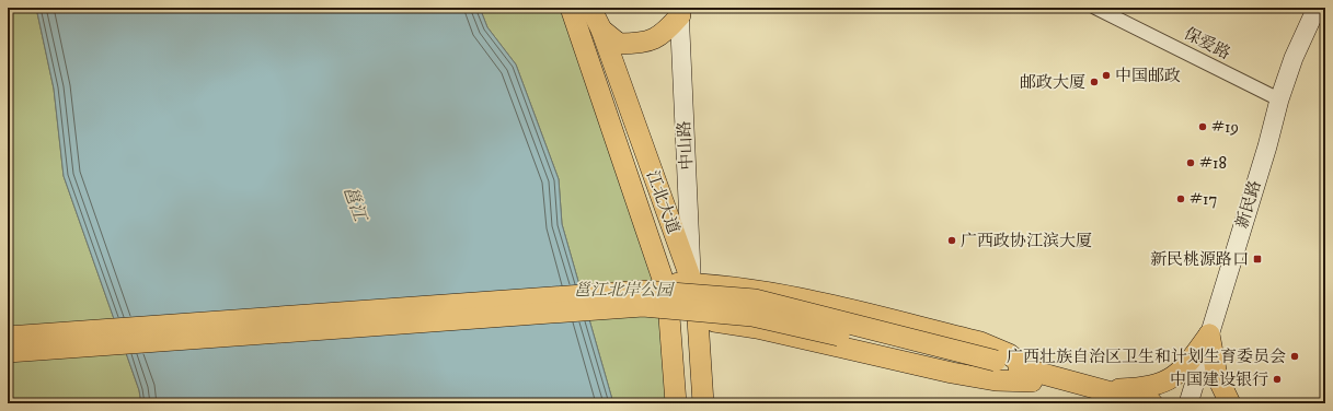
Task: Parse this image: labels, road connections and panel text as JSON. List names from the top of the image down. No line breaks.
{"streets":{"main road":["中山路","江北大道","新民路"],"street":["保爱路"]},"crossings":[["保爱路","新民路"],["中山路","江北大道"]],"water":["邕江"],"parks":["邕江北岸公园"],"places":{"other":["中国邮政","邮政大厦","#19","#18","#17","广西政协江滨大厦","广西壮族自治区卫生和计划生育委员会","中国建设银行"],"transit":["新民桃源路口"]}}
